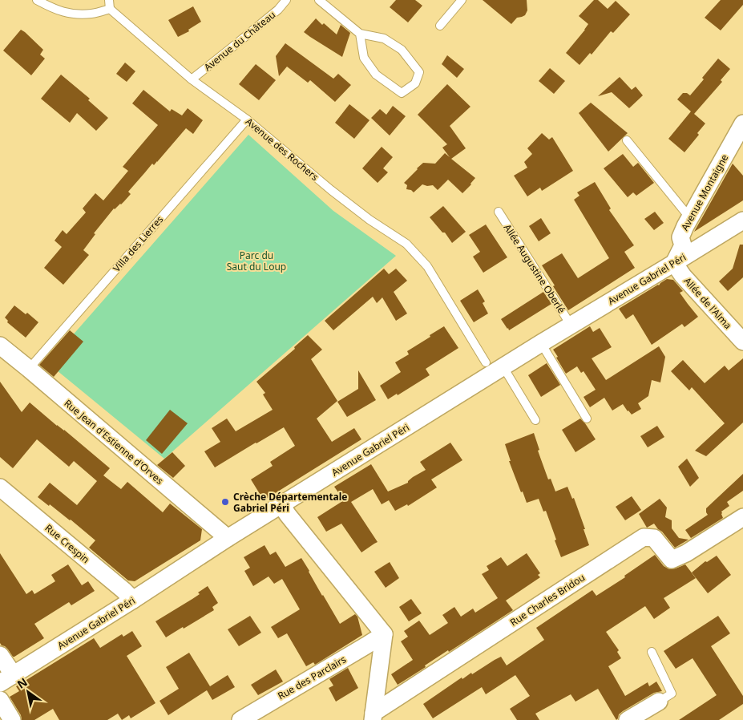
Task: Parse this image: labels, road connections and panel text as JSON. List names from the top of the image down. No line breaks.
{"streets":{"street":["Avenue Montaigne","Avenue Gabriel Péri","Allée de l'Alma","Rue Jean d'Estienne d'Orves","Rue Crespin","Rue Charles Bridou","Rue des Parclairs"],"lane":["Avenue du Château","Avenue des Rochers","Villa des Lierres","Allée Augustine Oberlé"]},"crossings":[["Avenue du Château","Avenue des Rochers"],["Avenue des Rochers","Villa des Lierres"],["Avenue Montaigne","Avenue Gabriel Péri"],["Avenue Montaigne","Allée de l'Alma"],["Villa des Lierres","Rue Jean d'Estienne d'Orves"],["Allée Augustine Oberlé","Avenue Gabriel Péri"],["Avenue Gabriel Péri","Allée de l'Alma"],["Avenue Gabriel Péri","Rue Jean d'Estienne d'Orves"],["Avenue Gabriel Péri","Rue Crespin"]],"parks":["Parc du Saut du Loup"],"places":["Crèche Départementale Gabriel Péri"],"north":"top left"}
